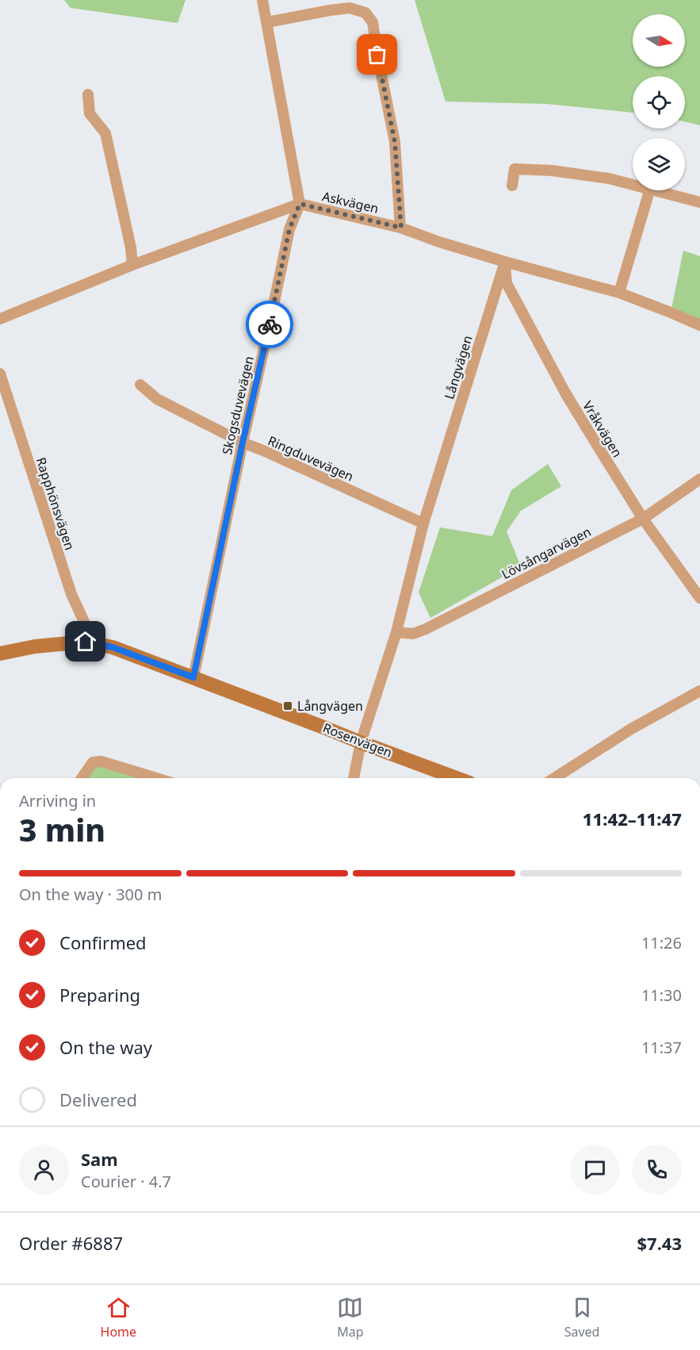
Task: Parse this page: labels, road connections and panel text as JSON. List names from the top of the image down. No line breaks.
{"streets":{"street":["Askvägen","Långvägen","Skogsduvevägen","Vråkvägen","Ringduvevägen","Rapphönsvägen","Lövsångarvägen","Rosenvägen"]},"crossings":[["Askvägen","Långvägen"],["Askvägen","Skogsduvevägen"],["Askvägen","Vråkvägen"],["Långvägen","Vråkvägen"],["Långvägen","Ringduvevägen"],["Långvägen","Lövsångarvägen"],["Långvägen","Rosenvägen"],["Skogsduvevägen","Ringduvevägen"],["Skogsduvevägen","Rosenvägen"],["Vråkvägen","Lövsångarvägen"],["Rapphönsvägen","Rosenvägen"]],"places":{"transit":["Långvägen"]},"north":"right","page":{"heading":["3 min","Arriving in","11:42–11:47"],"panel":["Sam","Courier · 4.7","Order #6887","$7.43"],"bar":"On the way · 300 m","list":[["Confirmed","11:26"],["Preparing","11:30"],["On the way","11:37"],"Delivered"],"tabs":["Home","Map","Saved"]}}
